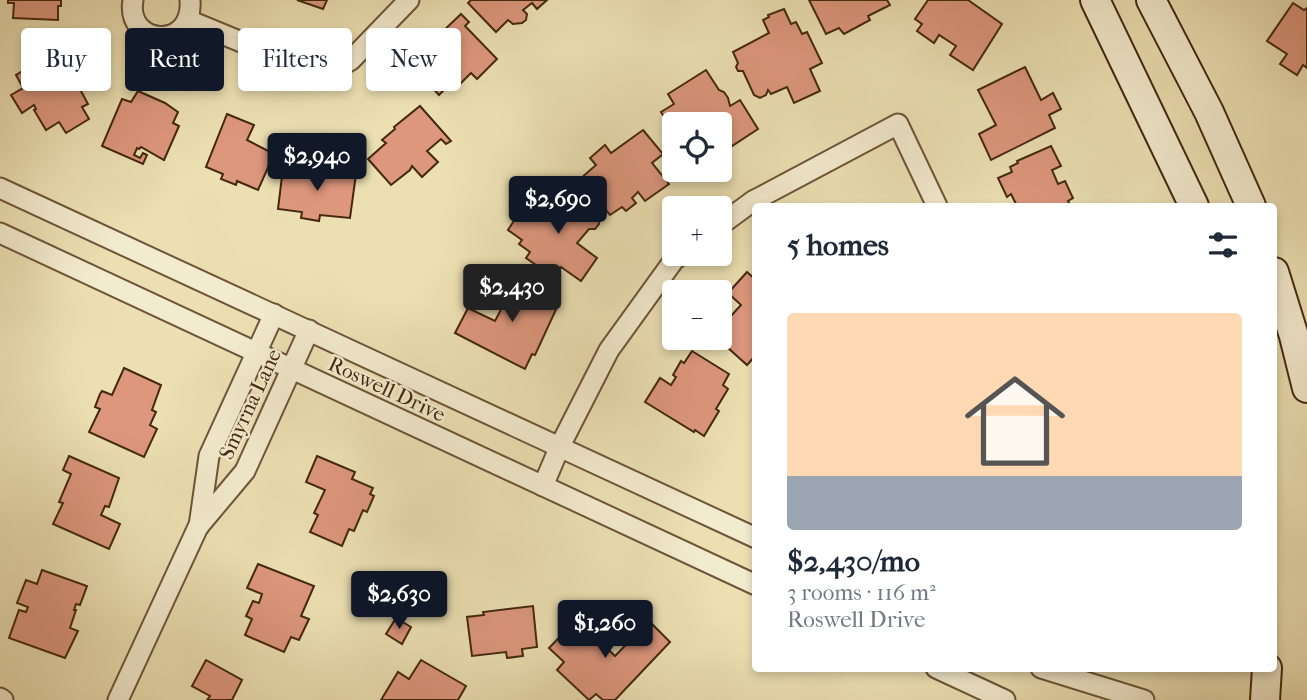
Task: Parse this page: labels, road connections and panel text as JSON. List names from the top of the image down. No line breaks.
{"streets":{"street":["Roswell Drive","Smyrna Lane"]},"crossings":[["Roswell Drive","Smyrna Lane"]],"page":{"chip":["Buy","Rent","Filters","New"],"map_buttons":["+","−"],"price":["$2,940","$2,690","$2,430","$2,630","$1,260"],"heading":"5 homes","list":[{"name":"$2,430/mo","note":"3 rooms · 116 m² · Roswell Drive"}]}}
